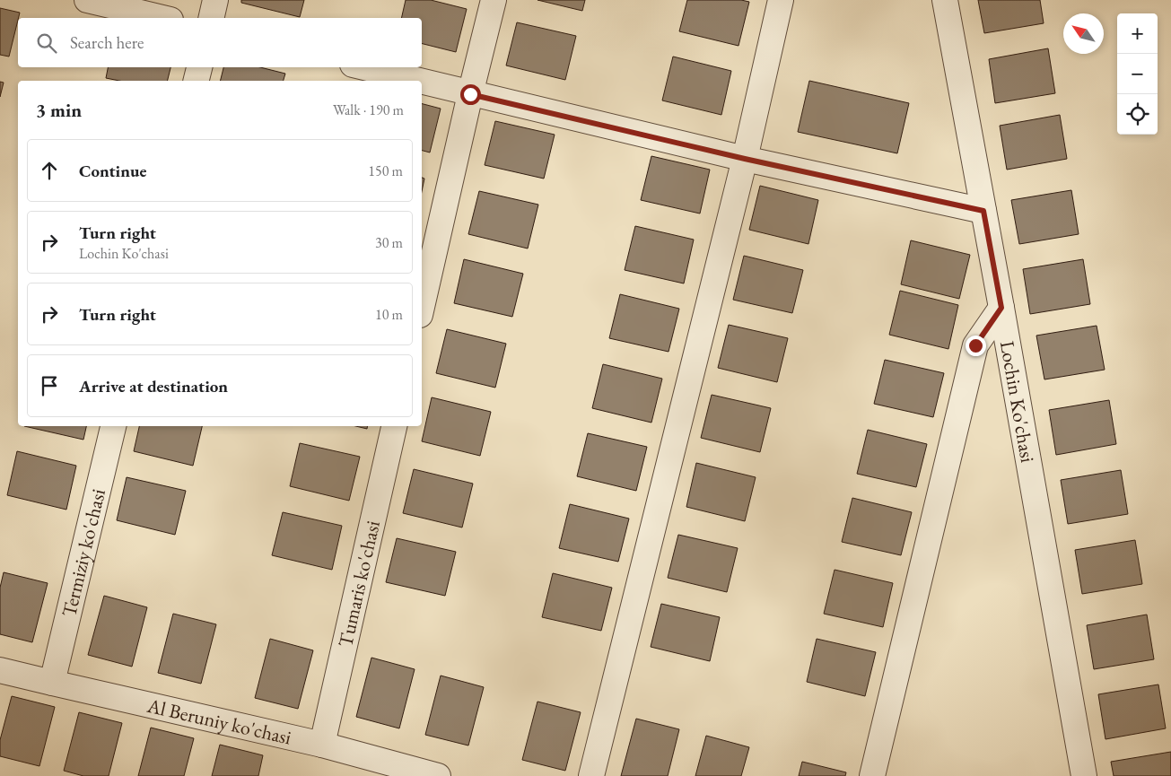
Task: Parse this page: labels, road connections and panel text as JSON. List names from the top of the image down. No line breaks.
{"streets":{"street":["Lochin Ko'chasi","Termiziy ko'chasi","Tumaris ko'chasi","Al Beruniy ko'chasi"]},"crossings":[["Termiziy ko'chasi","Al Beruniy ko'chasi"],["Tumaris ko'chasi","Al Beruniy ko'chasi"]],"north":"top left","page":{"map_buttons":["+","−"],"search":"Search here","heading":["3 min","Walk · 190 m"],"list":[["Continue","150 m"],["Turn right","Lochin Ko'chasi","30 m"],["Turn right","10 m"],"Arrive at destination"]}}
